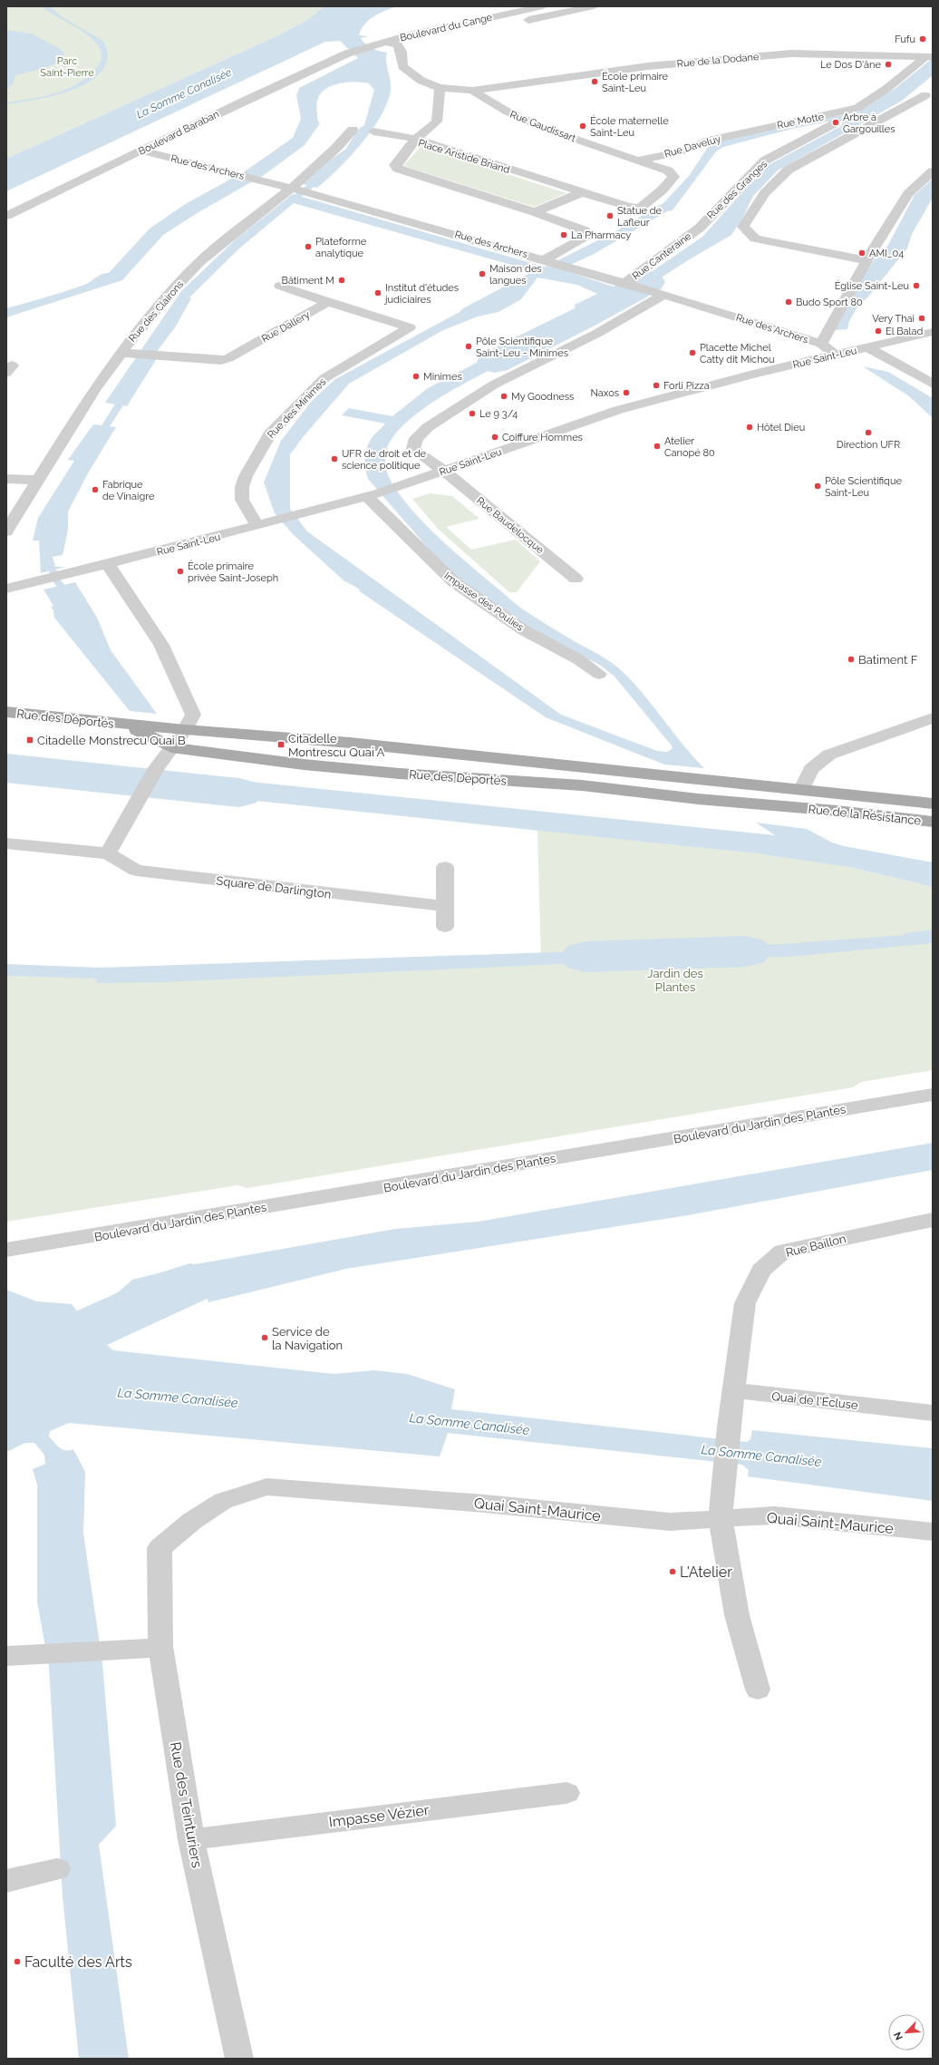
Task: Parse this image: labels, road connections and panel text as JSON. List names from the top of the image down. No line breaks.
{"streets":{"main road":["Rue des Déportés","Rue de la Résistance"],"street":["Boulevard du Cange","Rue de la Dodane","Rue Motte","Rue Gaudissart","Boulevard Baraban","Rue Daveluy","Place Aristide Briand","Rue des Archers","Rue des Granges","Rue Canteraine","Rue des Clairons","Rue Dallery","Rue Saint-Leu","Rue des Minimes","Rue Baudelocque","Impasse des Poulies","Square de Darlington","Boulevard du Jardin des Plantes","Rue Baillon","Quai de l'Écluse","Quai Saint-Maurice","Rue des Teinturiers","Impasse Vézier"]},"crossings":[["Boulevard du Cange","Rue de la Dodane"],["Boulevard du Cange","Boulevard Baraban"],["Rue de la Dodane","Rue Motte"],["Rue de la Dodane","Rue Gaudissart"],["Rue Motte","Rue Daveluy"],["Rue Gaudissart","Rue Daveluy"],["Boulevard Baraban","Rue des Archers"],["Rue Daveluy","Place Aristide Briand"],["Place Aristide Briand","Rue des Archers"],["Rue des Archers","Rue Canteraine"],["Rue des Archers","Rue des Clairons"],["Rue des Archers","Rue Saint-Leu"],["Rue des Archers","Rue Baudelocque"],["Rue des Granges","Rue Canteraine"],["Rue des Clairons","Rue Dallery"],["Rue Dallery","Rue des Minimes"],["Rue Saint-Leu","Rue des Minimes"],["Rue Saint-Leu","Rue Baudelocque"],["Rue Saint-Leu","Impasse des Poulies"],["Rue des Déportés","Rue de la Résistance"],["Rue Baillon","Quai de l'Écluse"],["Quai Saint-Maurice","Rue des Teinturiers"],["Rue des Teinturiers","Impasse Vézier"]],"water":["La Somme Canalisée"],"parks":["Parc Saint-Pierre","Jardin des Plantes"],"places":{"other":["Fufu","Le Dos D'âne","École primaire Saint-Leu","Arbre à Gargouilles","École maternelle Saint-Leu","Statue de Lafleur","La Pharmacy","Plateforme analytique","AMI_04","Maison des langues","Bâtiment M","Église Saint-Leu","Institut d'études judiciaires","Budo Sport 80","Very Thai","El Balad","Pôle Scientifique Saint-Leu - Minimes","Placette Michel Catty dit Michou","Minimes","Forli Pizza","Naxos","My Goodness","Le 9 3/4","Hôtel Dieu","Direction UFR","Coiffure Hommes","Atelier Canopé 80","UFR de droit et de science politique","Pôle Scientifique Saint-Leu","Fabrique de Vinaigre","École primaire privée Saint-Joseph","Batiment F","Service de la Navigation","L'Atelier","Faculté des Arts"],"transit":["Citadelle Monstrecu Quai B","Citadelle Montrescu Quai A"]},"north":"bottom left"}
